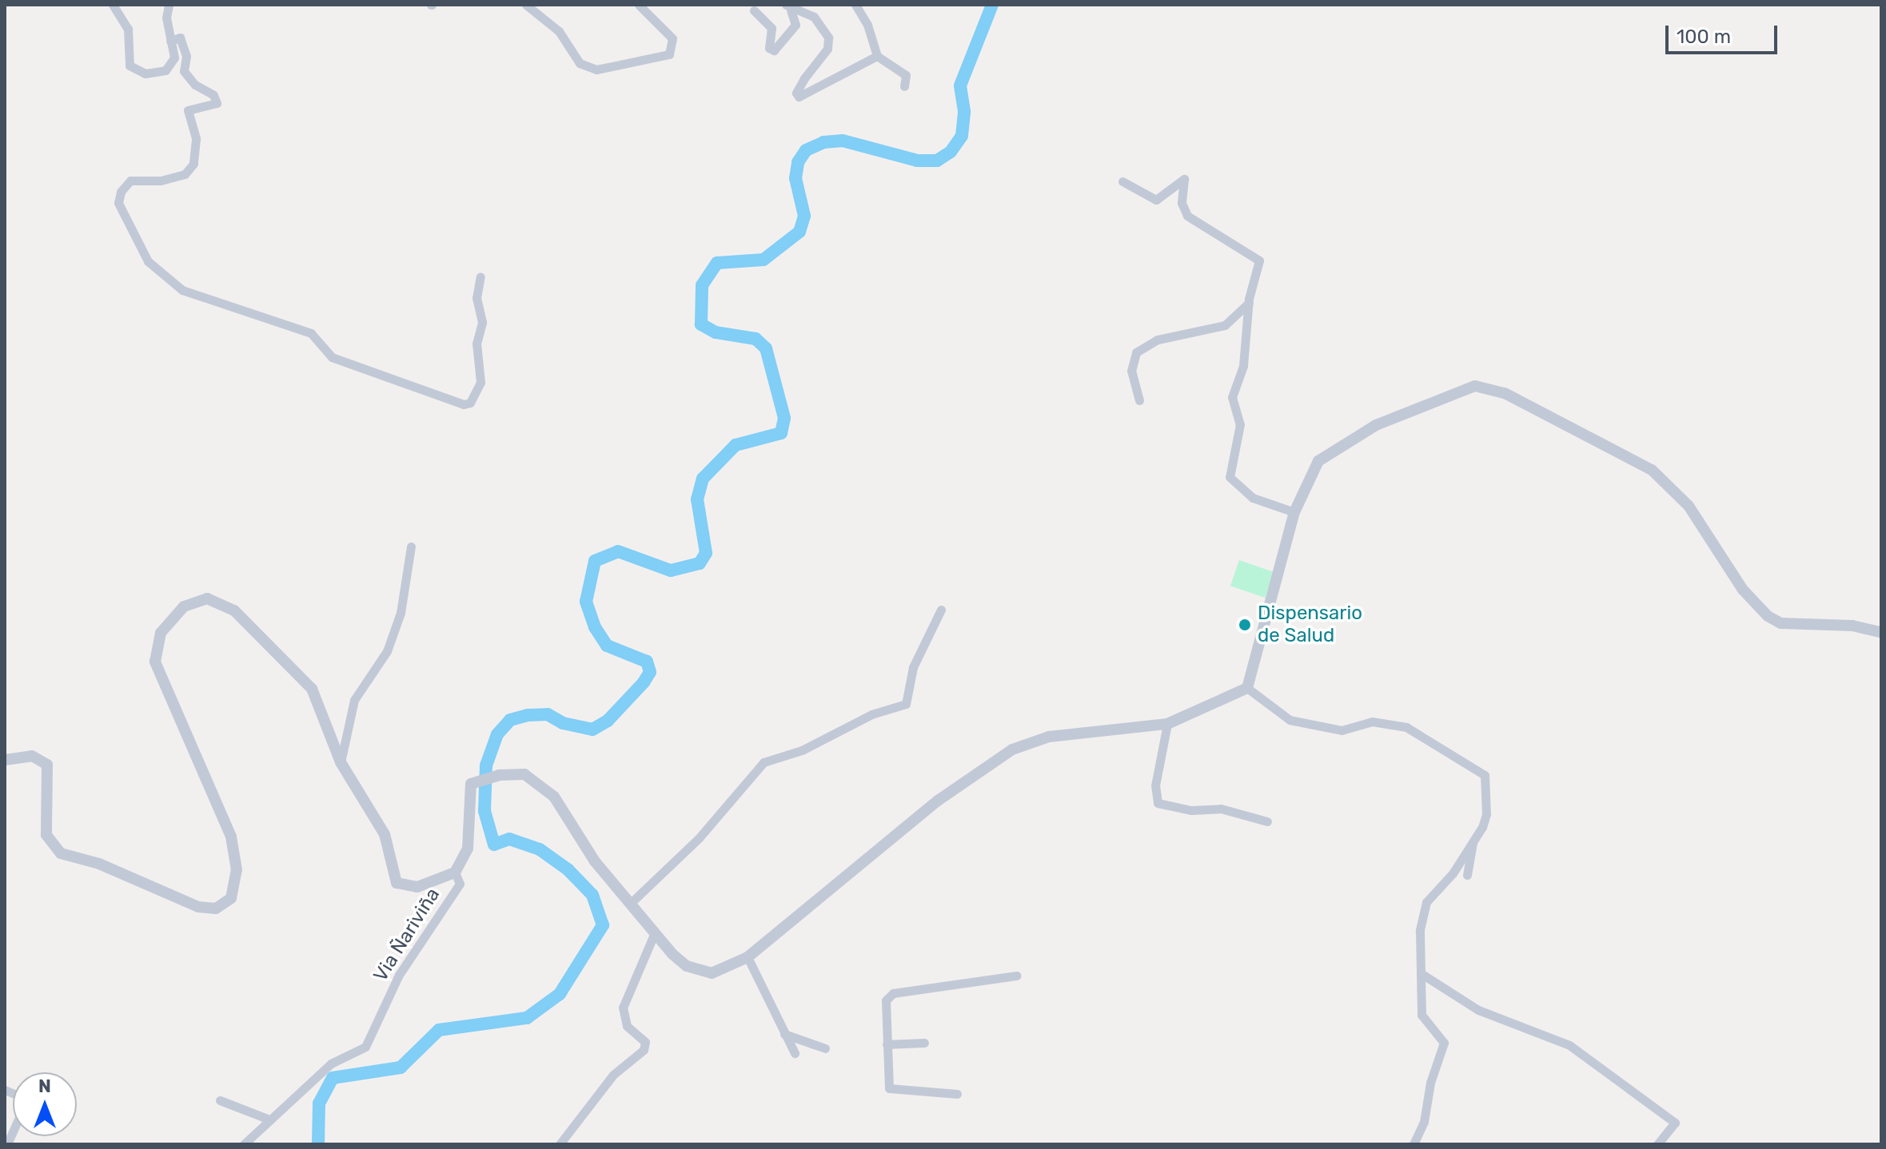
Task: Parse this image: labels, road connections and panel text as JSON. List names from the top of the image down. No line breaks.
{"streets":{"street":["Via Ñariviña"]},"places":["Dispensario de Salud"],"scale_bar":"100 m","north":"top"}
